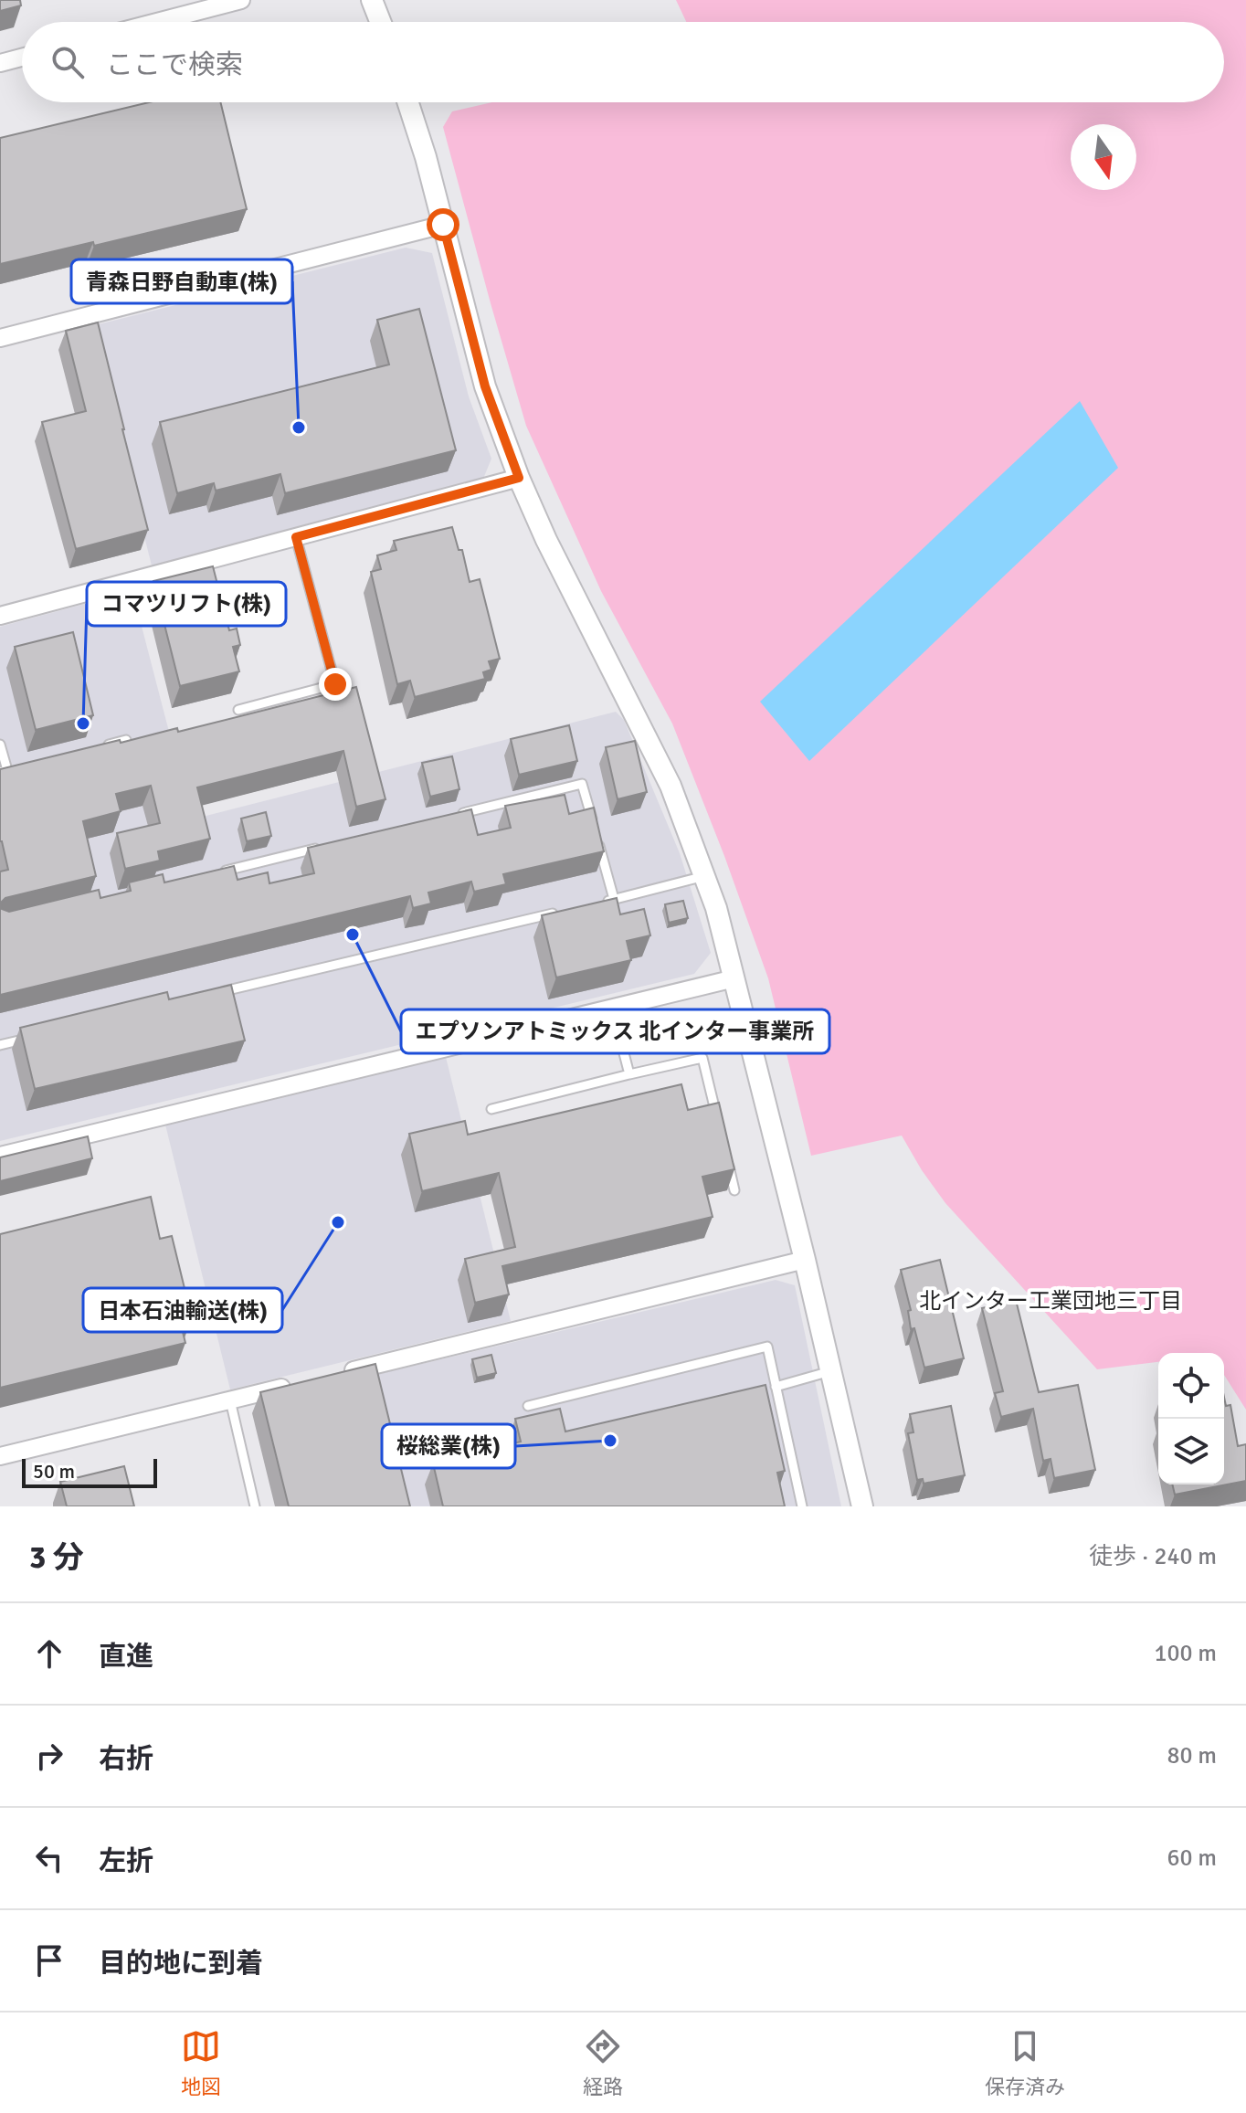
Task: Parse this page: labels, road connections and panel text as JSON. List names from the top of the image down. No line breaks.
{"districts":["北インター工業団地三丁目"],"places":["青森日野自動車(株)","コマツリフト(株)","エプソンアトミックス 北インター事業所","日本石油輸送(株)","桜総業(株)"],"scale_bar":"50 m","north":"bottom","page":{"search":"ここで検索","scale":"50 m","heading":["3 分","徒歩 · 240 m"],"list":[["直進","100 m"],["右折","80 m"],["左折","60 m"],"目的地に到着"],"nav":["地図","経路","保存済み"]}}
